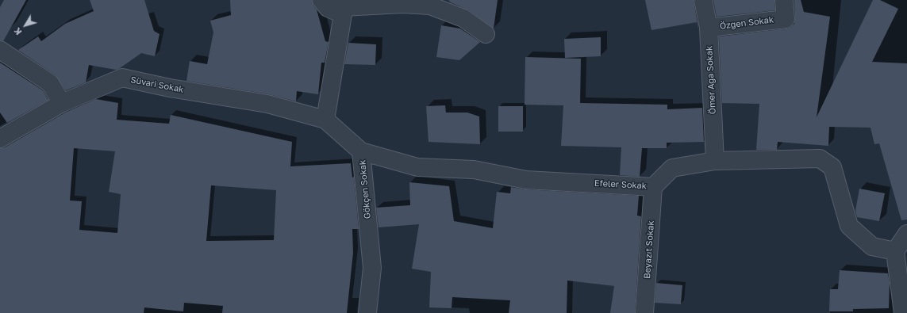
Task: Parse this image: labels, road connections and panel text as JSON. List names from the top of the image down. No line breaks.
{"streets":{"street":["Özgen Sokak","Ömer Ağa Sokak","Süvari Sokak","Efeler Sokak","Gökçen Sokak","Beyazıt Sokak"]},"crossings":[["Özgen Sokak","Ömer Ağa Sokak"],["Ömer Ağa Sokak","Efeler Sokak"],["Süvari Sokak","Gökçen Sokak"],["Efeler Sokak","Gökçen Sokak"],["Efeler Sokak","Beyazıt Sokak"]],"north":"bottom left"}
